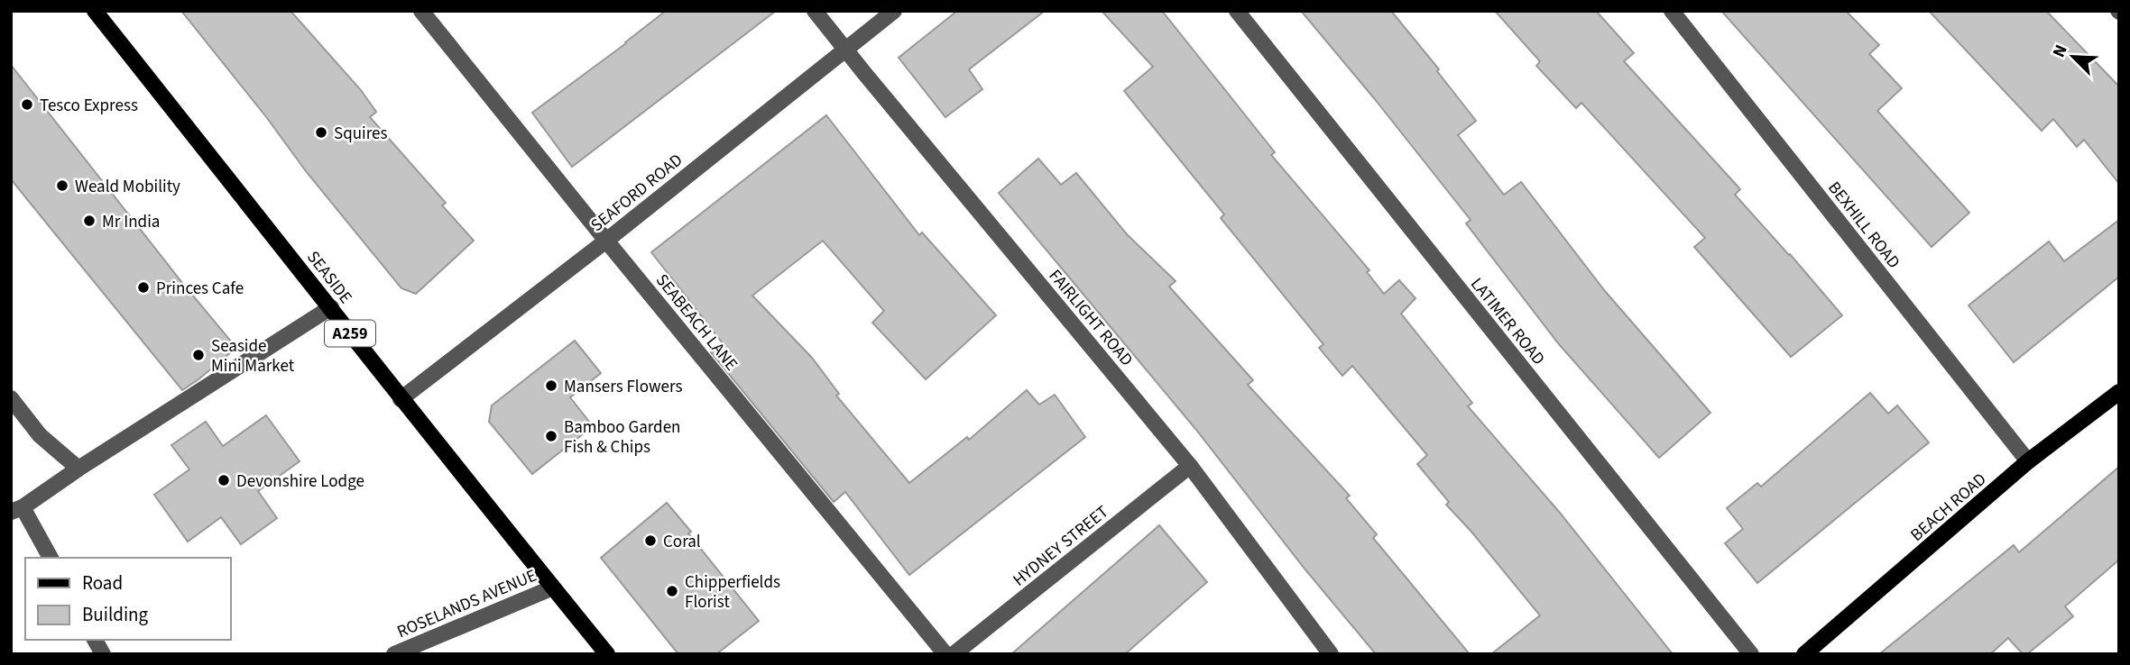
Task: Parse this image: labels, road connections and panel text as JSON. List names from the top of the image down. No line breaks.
{"streets":{"main road":["SEASIDE","A259","BEACH ROAD"],"street":["SEAFORD ROAD","BEXHILL ROAD","FAIRLIGHT ROAD","LATIMER ROAD","SEABEACH LANE","HYDNEY STREET","ROSELANDS AVENUE"]},"crossings":[["SEAFORD ROAD","SEASIDE"],["SEAFORD ROAD","FAIRLIGHT ROAD"],["SEAFORD ROAD","SEABEACH LANE"],["BEXHILL ROAD","BEACH ROAD"],["SEASIDE","ROSELANDS AVENUE"],["FAIRLIGHT ROAD","HYDNEY STREET"]],"places":["Tesco Express","Squires","Weald Mobility","Mr India","Princes Cafe","Seaside Mini Market","Mansers Flowers","Bamboo Garden Fish & Chips","Devonshire Lodge","Coral","Chipperfields Florist"],"legend":["Road","Building"],"north":"top left"}
